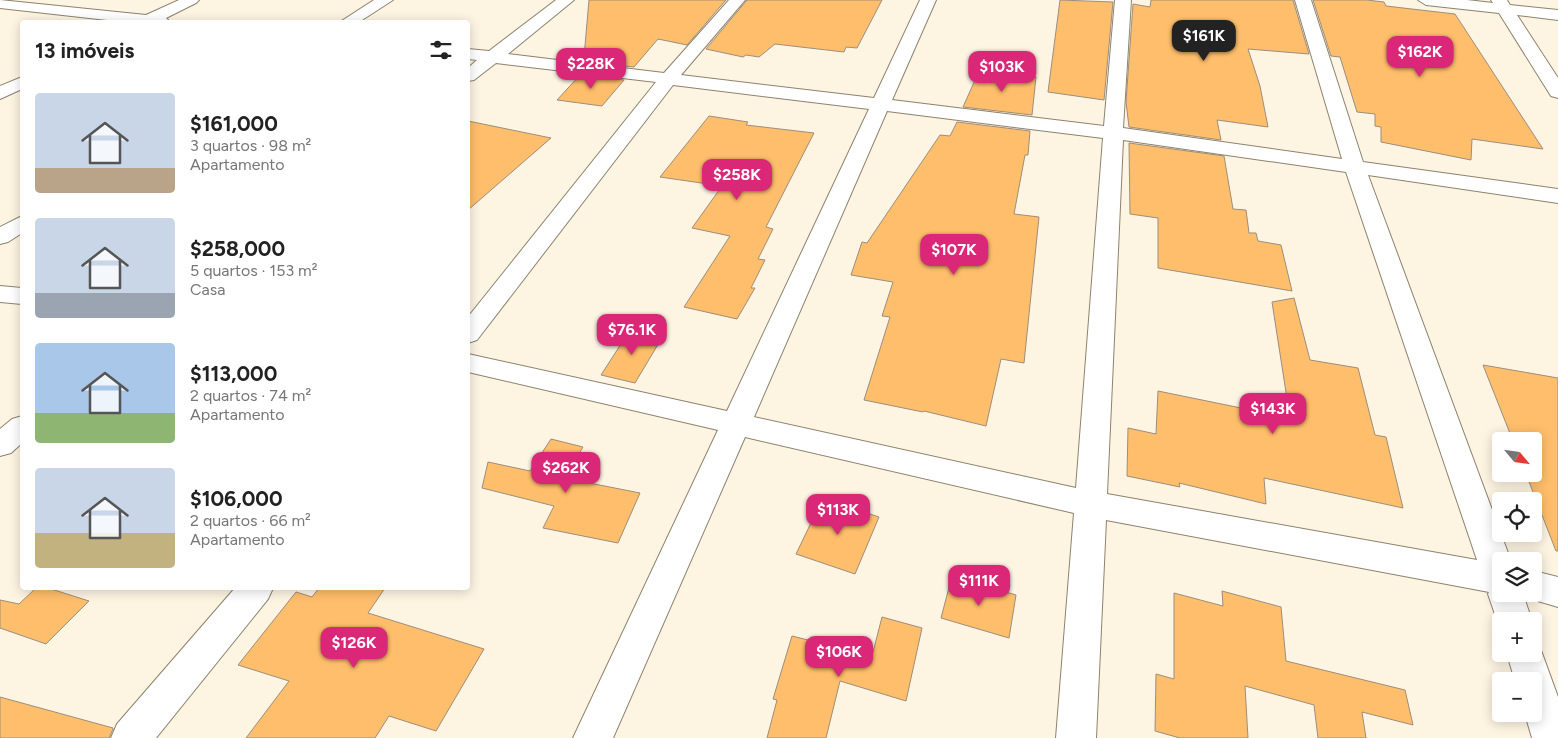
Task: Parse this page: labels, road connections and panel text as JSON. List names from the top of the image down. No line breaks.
{"north":"bottom right","page":{"price":["$161K","$162K","$228K","$103K","$258K","$107K","$76.1K","$143K","$262K","$113K","$111K","$126K","$106K"],"heading":"13 imóveis","list":[{"name":"$161,000","note":"3 quartos · 98 m² · Apartamento"},{"name":"$258,000","note":"5 quartos · 153 m² · Casa"},{"name":"$113,000","note":"2 quartos · 74 m² · Apartamento"},{"name":"$106,000","note":"2 quartos · 66 m² · Apartamento"}],"map_buttons":["+","−"]}}
